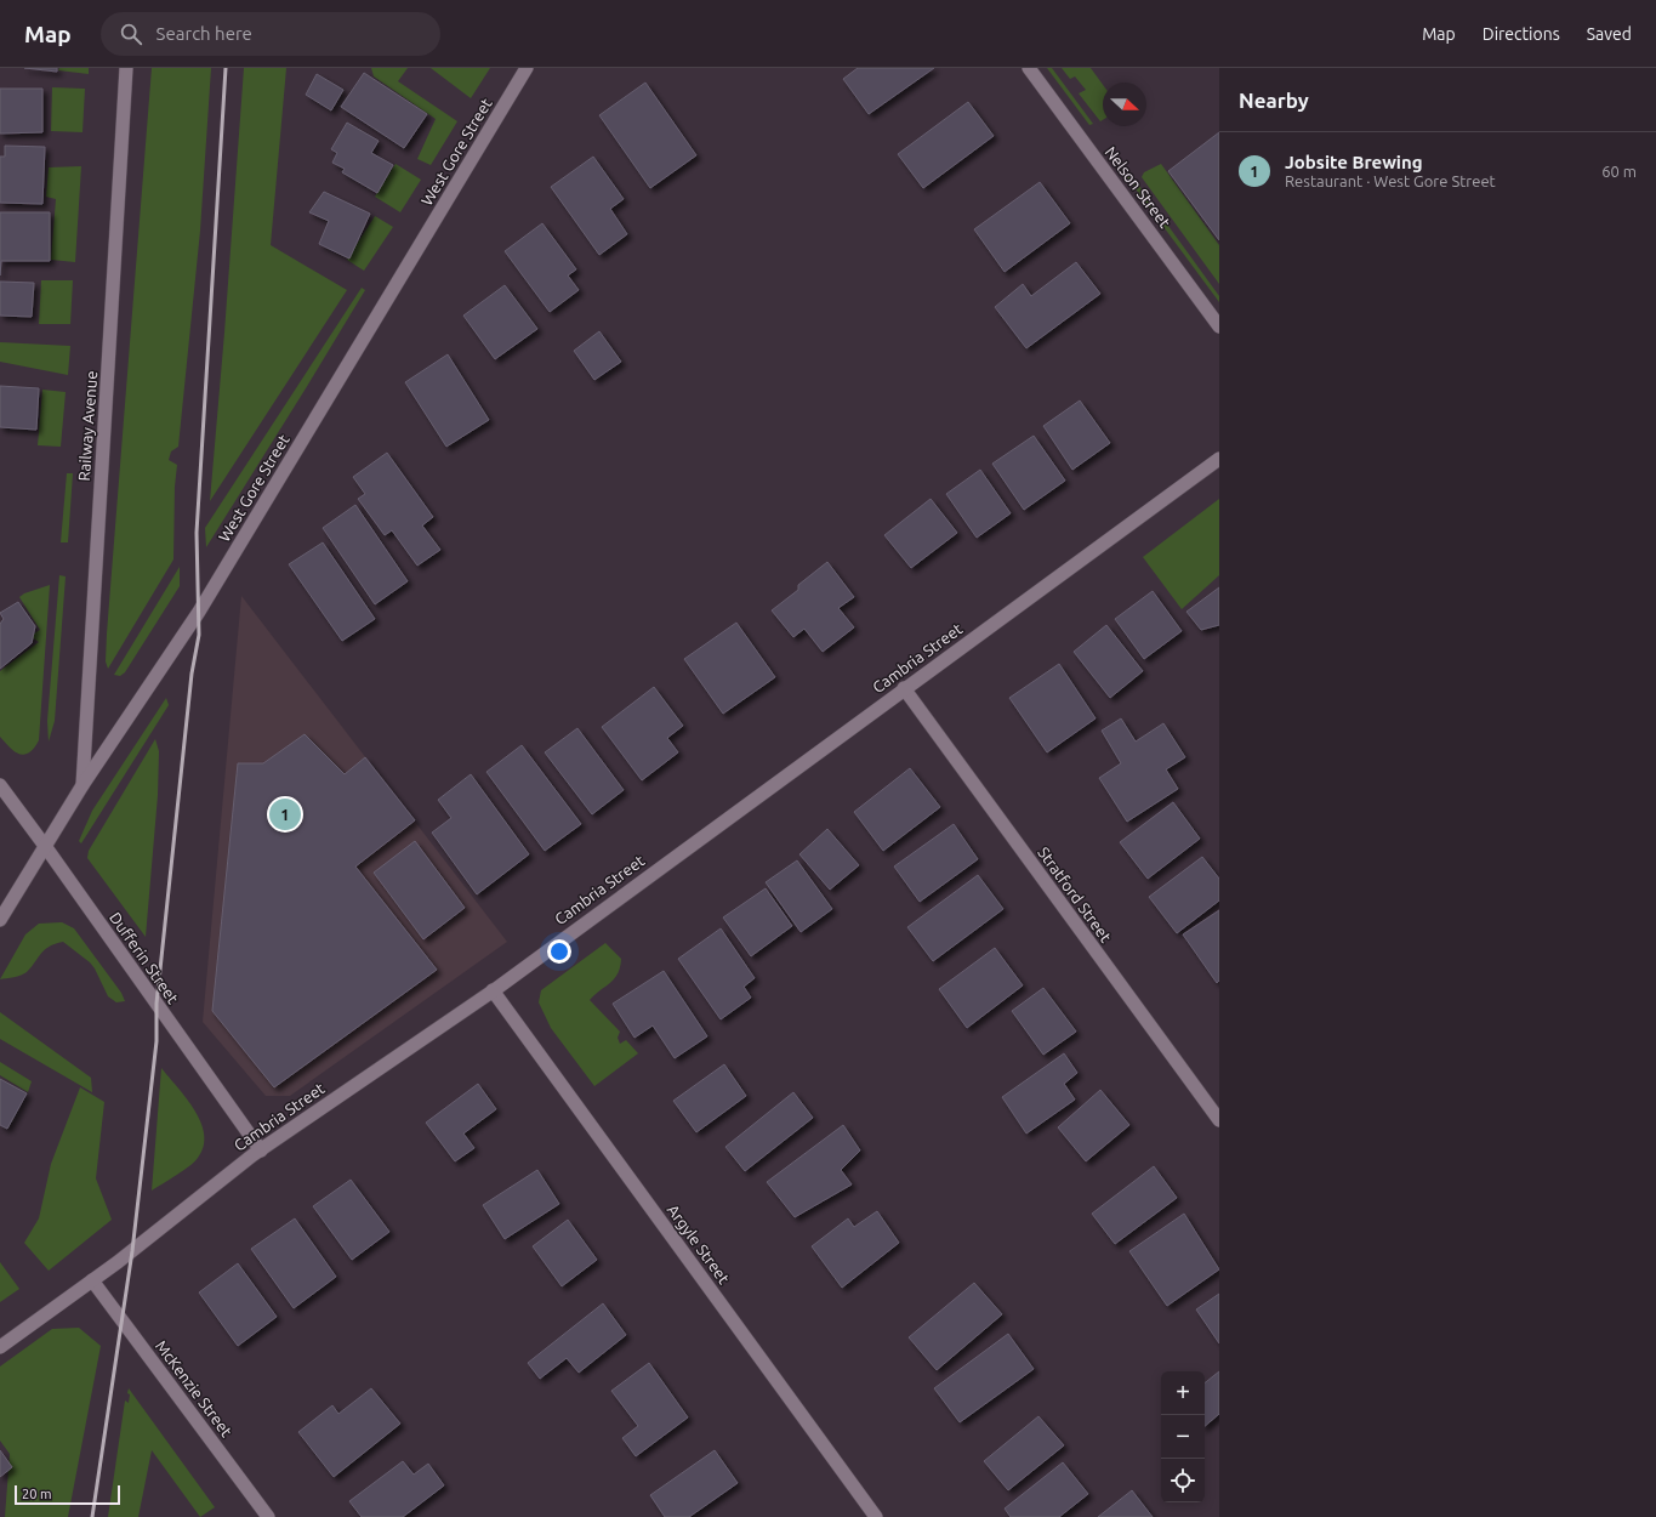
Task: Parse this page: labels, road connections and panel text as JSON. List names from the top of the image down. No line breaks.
{"streets":{"street":["West Gore Street","Nelson Street","Railway Avenue","Cambria Street","Stratford Street","Dufferin Street","Argyle Street","McKenzie Street"]},"crossings":[["West Gore Street","Railway Avenue"],["West Gore Street","Dufferin Street"],["Cambria Street","Stratford Street"],["Cambria Street","Dufferin Street"],["Cambria Street","Argyle Street"],["Cambria Street","McKenzie Street"]],"scale_bar":"20 m","north":"right","page":{"header":"Map","search":"Search here","nav":["Map","Directions","Saved"],"heading":"Nearby","list":[{"mark":"1","name":"Jobsite Brewing","note":"Restaurant · West Gore Street","value":"60 m"}],"pins":"1","map_buttons":["+","−"],"scale":"20 m"}}
